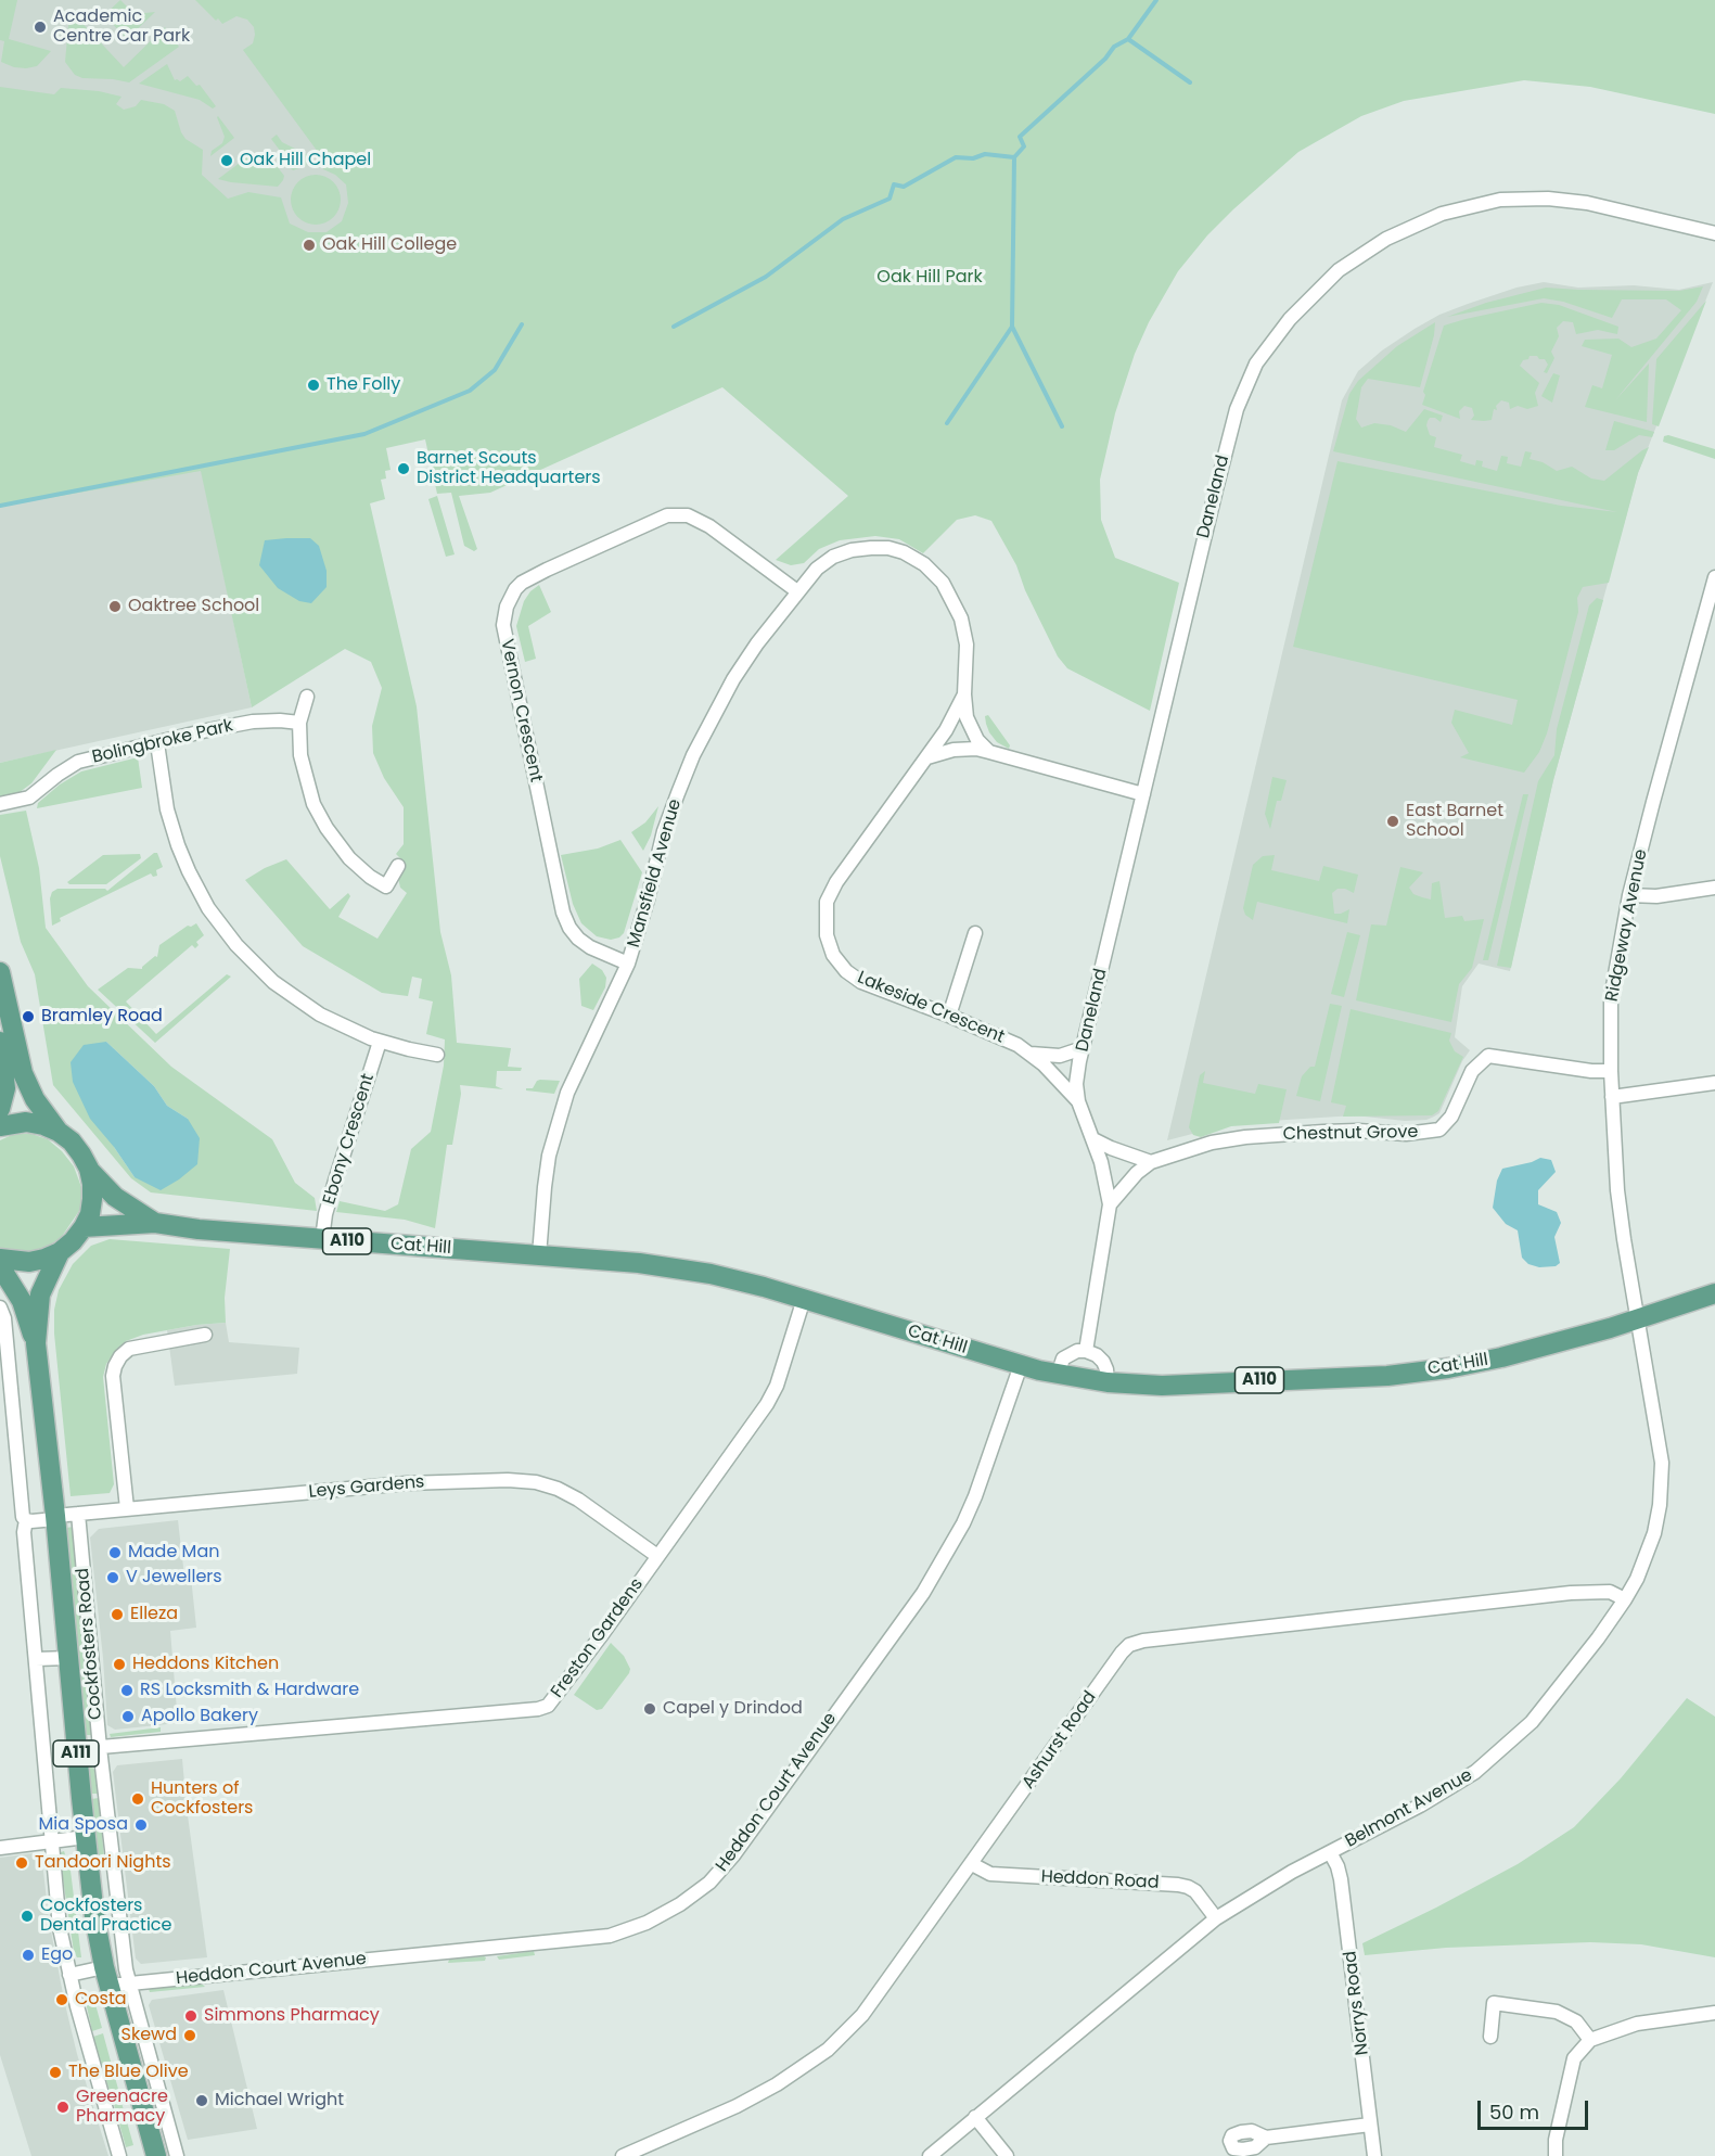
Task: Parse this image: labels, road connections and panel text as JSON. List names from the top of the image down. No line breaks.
{"streets":{"main road":["A110","Cat Hill","Cockfosters Road","A111"],"street":["Daneland","Vernon Crescent","Bolingbroke Park","Mansfield Avenue","Ridgeway Avenue","Lakeside Crescent","Chestnut Grove","Ebony Crescent","Leys Gardens","Freston Gardens","Ashurst Road","Heddon Court Avenue","Belmont Avenue","Heddon Road","Norrys Road"]},"crossings":[["Daneland","Lakeside Crescent"],["Daneland","Chestnut Grove"],["Vernon Crescent","Mansfield Avenue"],["Mansfield Avenue","Lakeside Crescent"],["Mansfield Avenue","Cat Hill"],["Ridgeway Avenue","Chestnut Grove"],["Ridgeway Avenue","Cat Hill"],["Ridgeway Avenue","Belmont Avenue"],["Ebony Crescent","Cat Hill"],["Cat Hill","Freston Gardens"],["Cat Hill","Heddon Court Avenue"],["Cat Hill","Belmont Avenue"],["Leys Gardens","Freston Gardens"],["Leys Gardens","Cockfosters Road"],["Freston Gardens","Cockfosters Road"],["Cockfosters Road","Heddon Court Avenue"],["Ashurst Road","Belmont Avenue"],["Ashurst Road","Heddon Road"],["Belmont Avenue","Heddon Road"],["Belmont Avenue","Norrys Road"]],"parks":["Oak Hill Park"],"places":["Academic Centre Car Park","Oak Hill Chapel","Oak Hill College","The Folly","Barnet Scouts District Headquarters","Oaktree School","East Barnet School","Bramley Road","Made Man","V Jewellers","Elleza","Heddons Kitchen","RS Locksmith & Hardware","Capel y Drindod","Apollo Bakery","Hunters of Cockfosters","Mia Sposa","Tandoori Nights","Cockfosters Dental Practice","Ego","Costa","Simmons Pharmacy","Skewd","The Blue Olive","Michael Wright","Greenacre Pharmacy"],"scale_bar":"50 m"}
